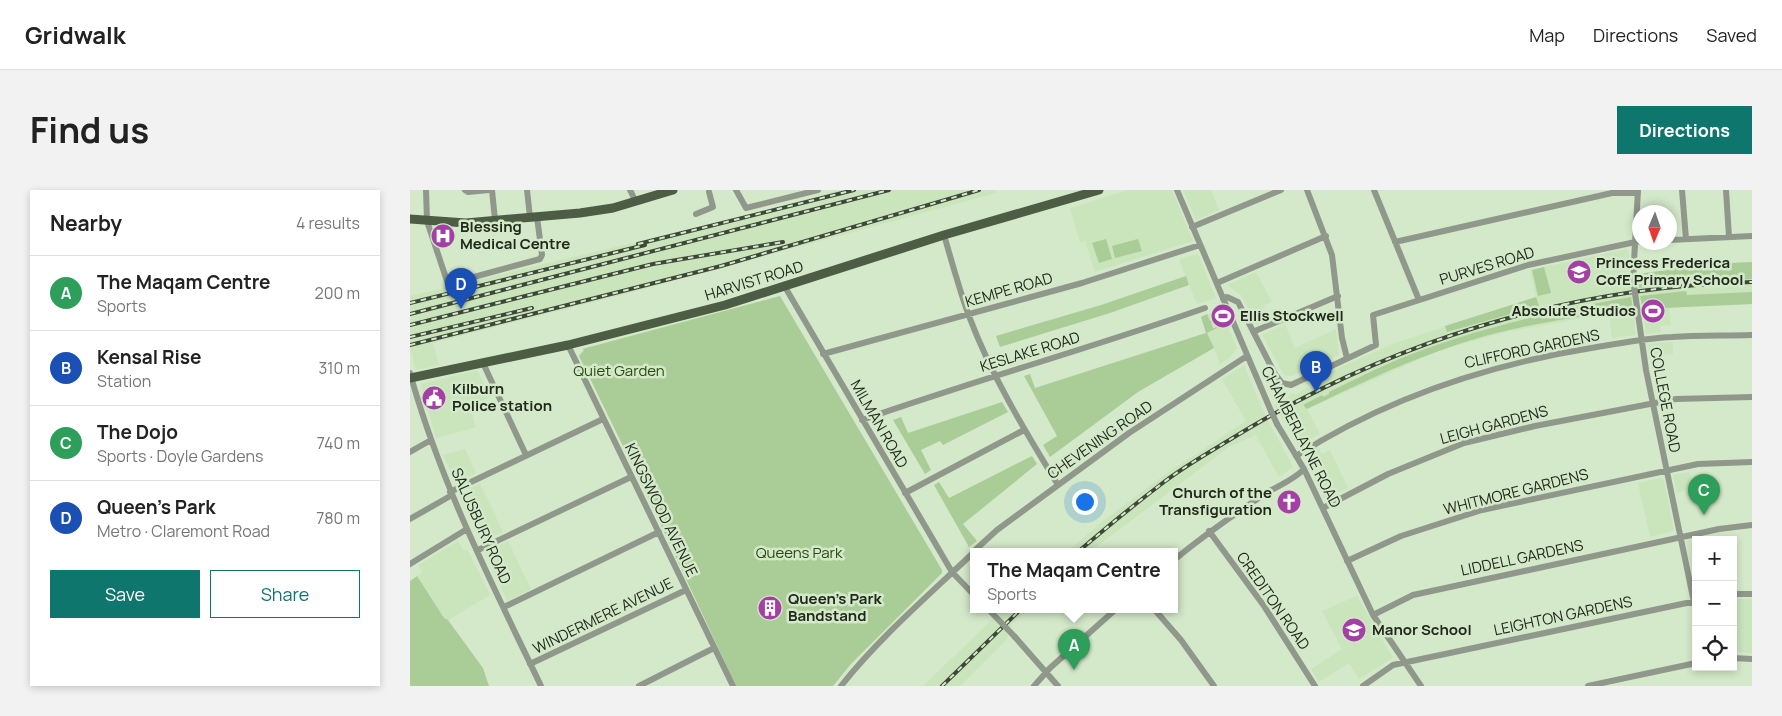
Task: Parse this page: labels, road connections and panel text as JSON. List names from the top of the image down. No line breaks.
{"streets":{"main road":["HARVIST ROAD"],"street":["PURVES ROAD","KEMPE ROAD","CLIFFORD GARDENS","KESLAKE ROAD","COLLEGE ROAD","MILMAN ROAD","LEIGH GARDENS","CHAMBERLAYNE ROAD","CHEVENING ROAD","WHITMORE GARDENS","KINGSWOOD AVENUE","SALUSBURY ROAD","LIDDELL GARDENS","CREDITON ROAD","WINDERMERE AVENUE","LEIGHTON GARDENS"]},"crossings":[["HARVIST ROAD","MILMAN ROAD"],["HARVIST ROAD","KINGSWOOD AVENUE"],["HARVIST ROAD","SALUSBURY ROAD"],["KEMPE ROAD","MILMAN ROAD"],["KEMPE ROAD","CHAMBERLAYNE ROAD"],["CLIFFORD GARDENS","COLLEGE ROAD"],["CLIFFORD GARDENS","CHAMBERLAYNE ROAD"],["KESLAKE ROAD","MILMAN ROAD"],["COLLEGE ROAD","LEIGH GARDENS"],["COLLEGE ROAD","WHITMORE GARDENS"],["COLLEGE ROAD","LIDDELL GARDENS"],["MILMAN ROAD","CHEVENING ROAD"],["LEIGH GARDENS","CHAMBERLAYNE ROAD"],["CHAMBERLAYNE ROAD","CHEVENING ROAD"],["CHAMBERLAYNE ROAD","WHITMORE GARDENS"],["CHAMBERLAYNE ROAD","LIDDELL GARDENS"],["CHAMBERLAYNE ROAD","LEIGHTON GARDENS"],["KINGSWOOD AVENUE","WINDERMERE AVENUE"],["SALUSBURY ROAD","WINDERMERE AVENUE"]],"parks":["Quiet Garden","Queens Park"],"places":{"hospital":["Blessing Medical Centre"],"school or university":["Princess Frederica CofE Primary School","Manor School"],"sports":["Absolute Studios","Ellis Stockwell"],"public building":["Kilburn Police station"],"church":["Church of the Transfiguration"],"building":["Queen's Park Bandstand"]},"north":"bottom","page":{"header":"Gridwalk","nav":["Map","Directions","Saved"],"title":"Find us","buttons":["Directions",["Save","Share"]],"heading":["Nearby","4 results"],"list":[{"mark":"A","name":"The Maqam Centre","note":"Sports","value":"200 m"},{"mark":"B","name":"Kensal Rise","note":"Station","value":"310 m"},{"mark":"C","name":"The Dojo","note":"Sports · Doyle Gardens","value":"740 m"},{"mark":"D","name":"Queen's Park","note":"Metro · Claremont Road","value":"780 m"}],"pins":["D","B","C","A"],"map_buttons":["+","−"],"popup":["The Maqam Centre","Sports"]}}
